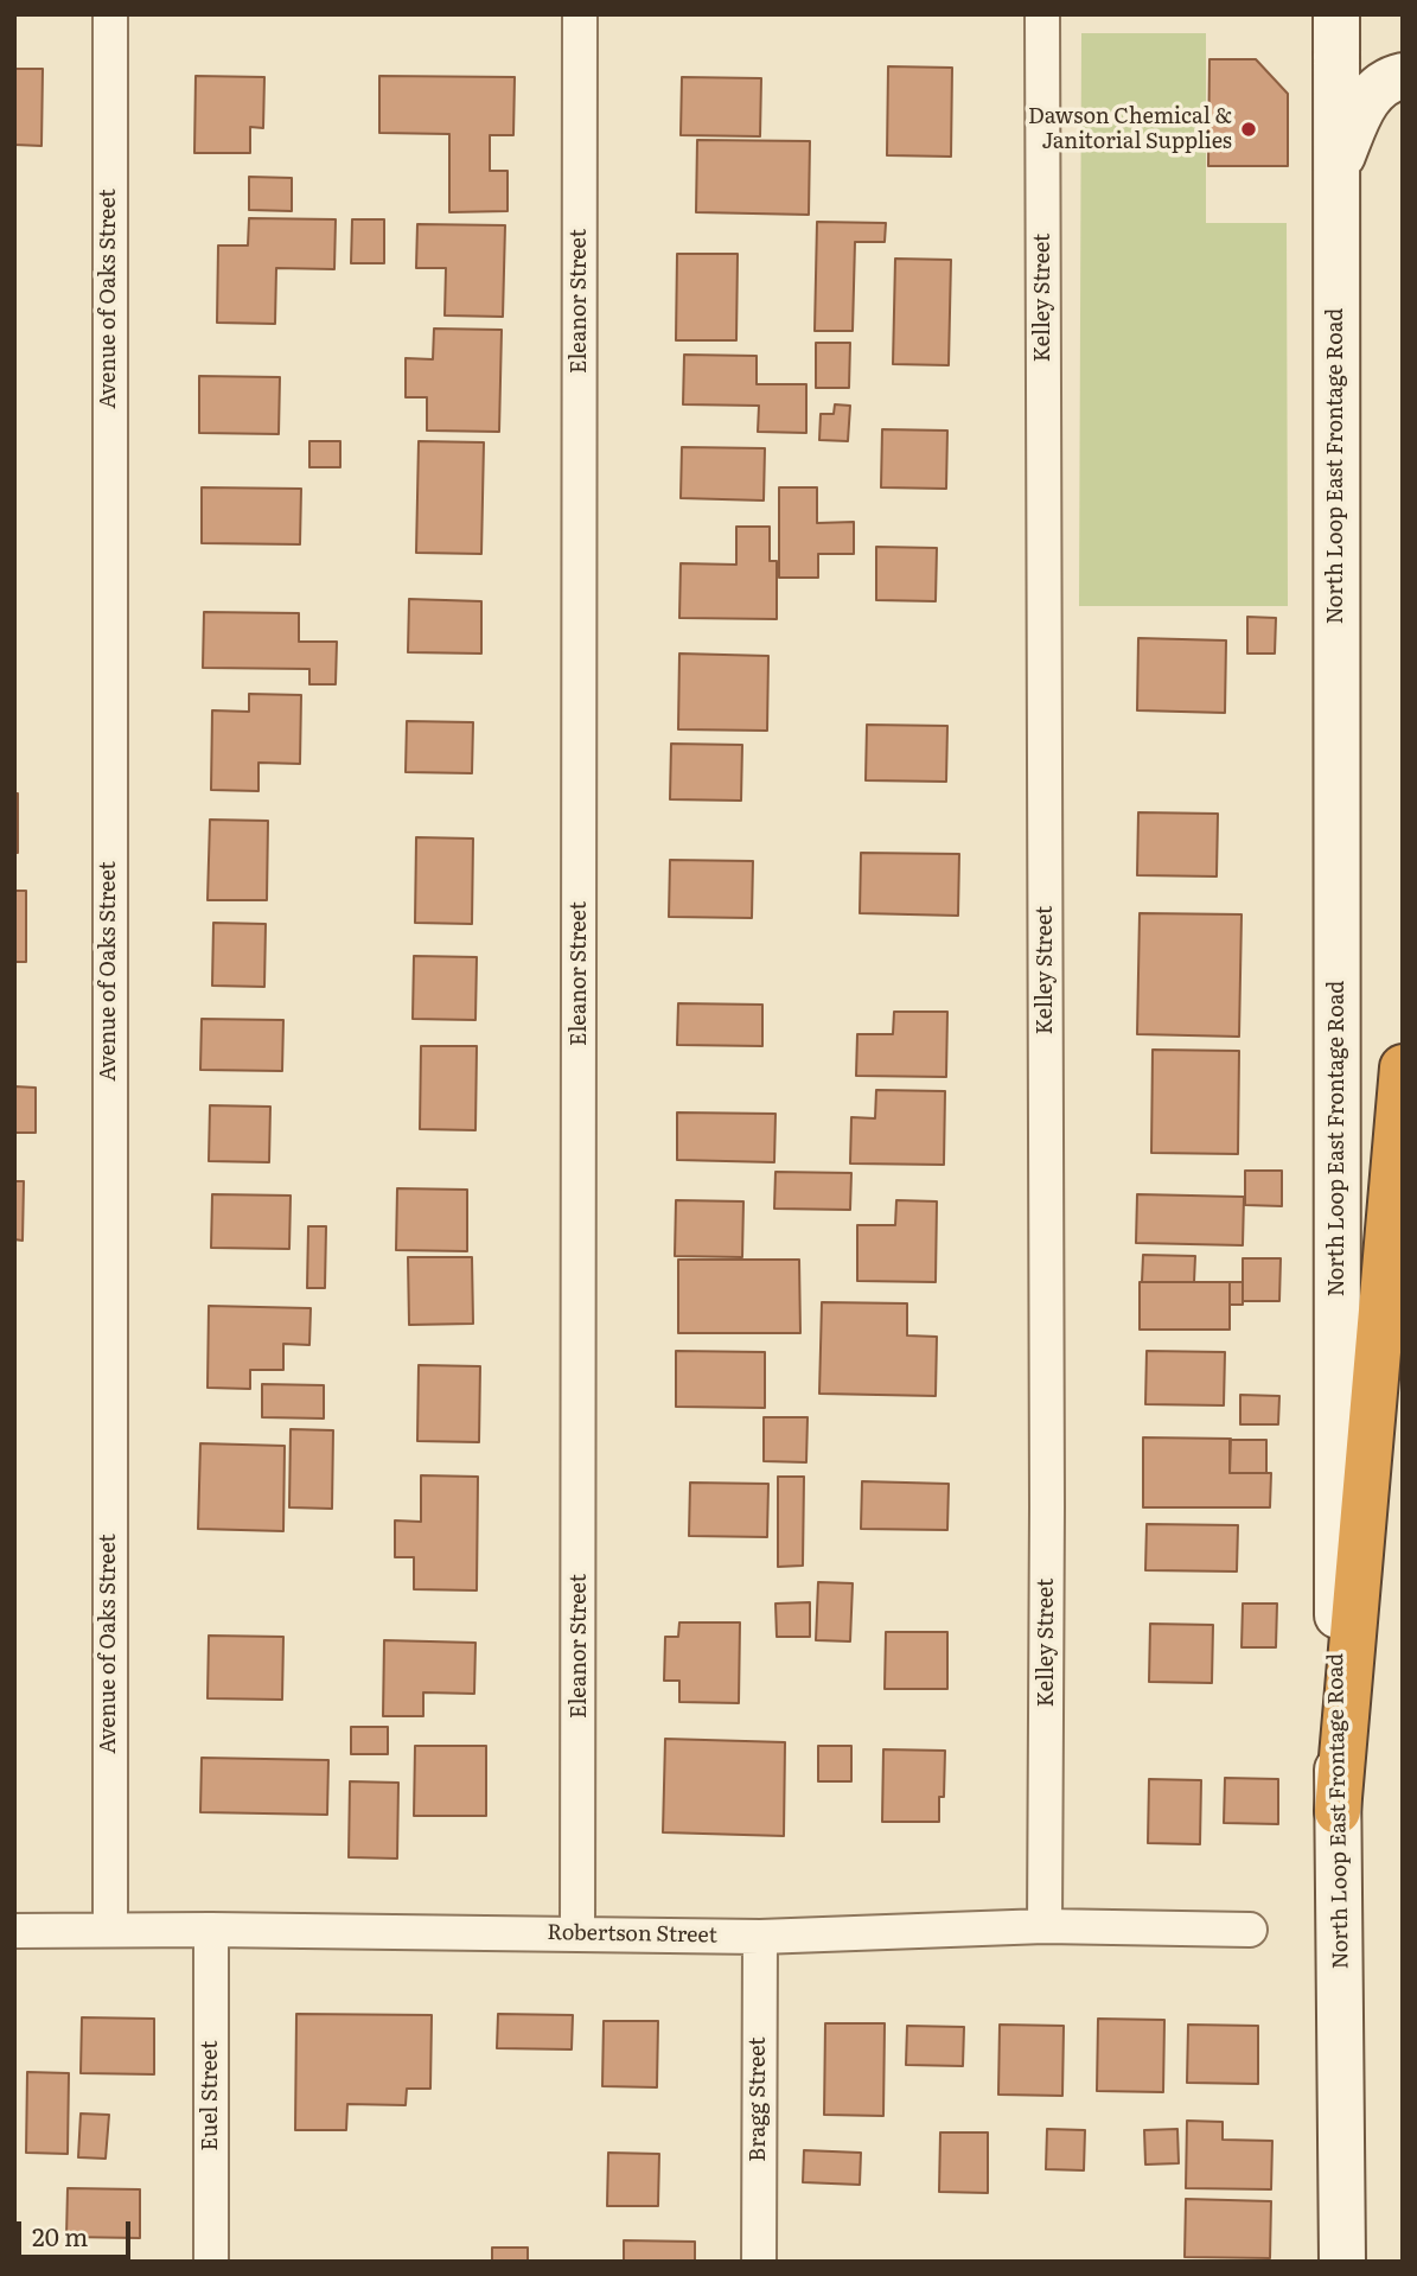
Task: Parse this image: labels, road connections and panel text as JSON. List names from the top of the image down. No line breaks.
{"streets":{"main road":["North Loop East Frontage Road"],"street":["Kelley Street","Avenue of Oaks Street","Eleanor Street","Robertson Street","Euel Street","Bragg Street"]},"crossings":[["Kelley Street","Robertson Street"],["Avenue of Oaks Street","Robertson Street"],["Eleanor Street","Robertson Street"],["Robertson Street","Euel Street"],["Robertson Street","Bragg Street"]],"places":["Dawson Chemical & Janitorial Supplies"],"scale_bar":"20 m"}
